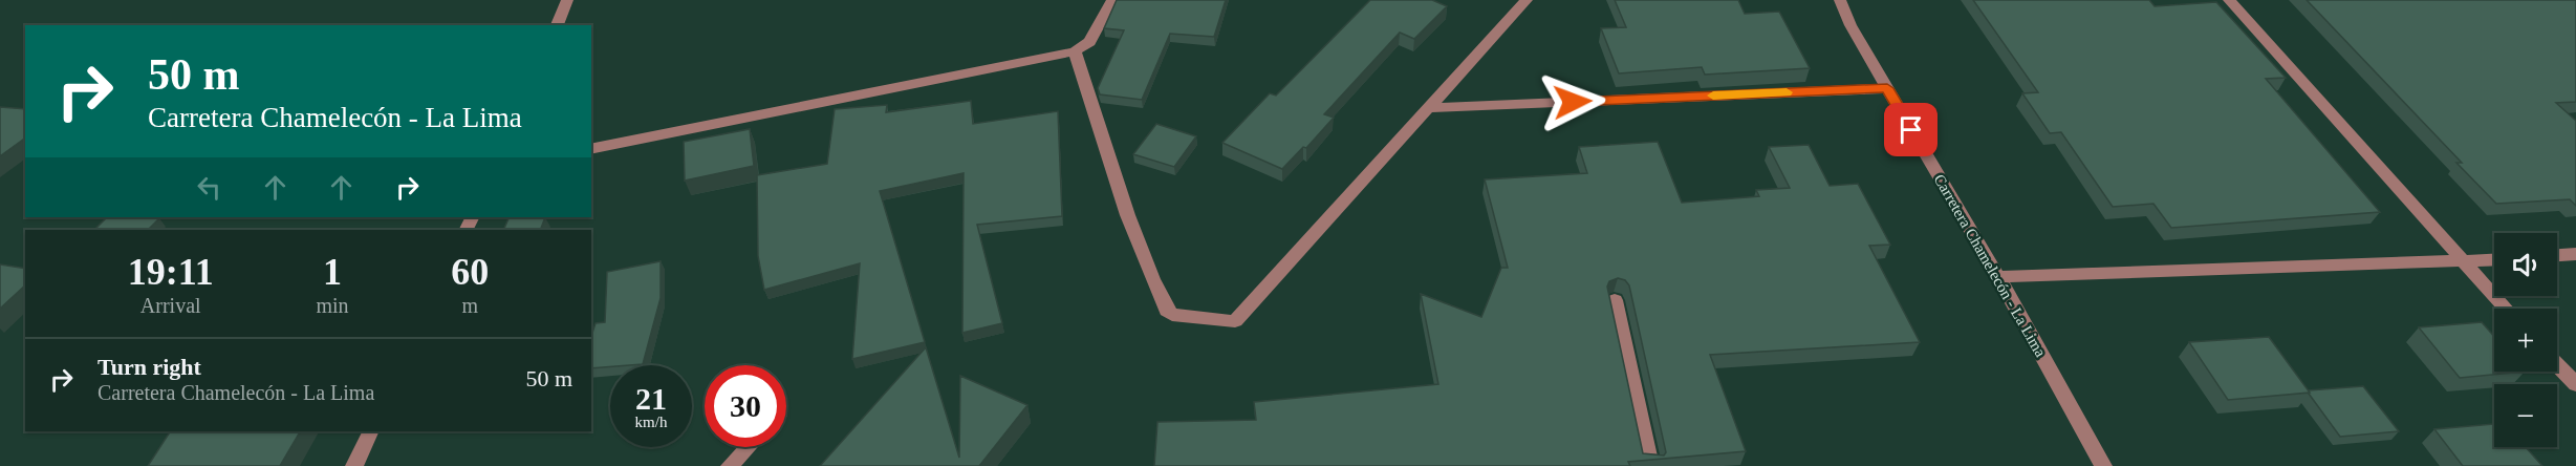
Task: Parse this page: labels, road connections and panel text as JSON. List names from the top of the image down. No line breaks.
{"streets":{"street":["Carretera Chamelecón - La Lima"]},"page":{"turn":["50 m","Carretera Chamelecón - La Lima"],"eta":["19:11","Arrival","1","min","60","m"],"map_buttons":["+","−"],"list":[{"name":"Turn right","note":"Carretera Chamelecón - La Lima","value":"50 m"}],"speed":"21 km/h","limit":"30"}}
